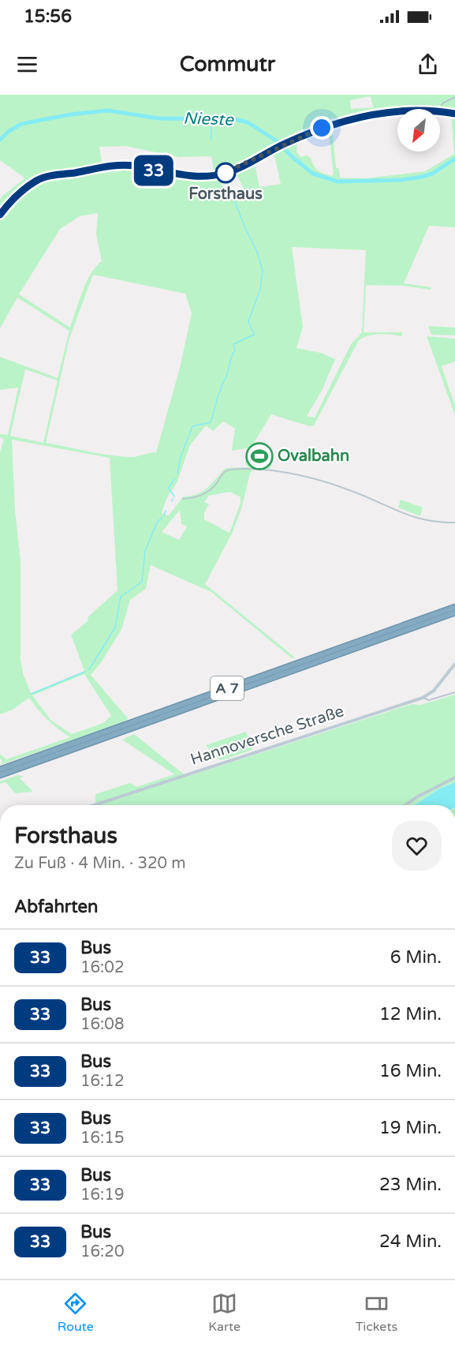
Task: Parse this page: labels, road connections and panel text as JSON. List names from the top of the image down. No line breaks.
{"streets":{"highway":["A 7"],"main road":["Hannoversche Straße"]},"water":["Nieste"],"places":{"other":["Forsthaus"],"sports":["Ovalbahn"]},"lines":["bus line 33"],"north":"bottom left","page":{"status":"15:56","header":"Commutr","on_map":"33","heading":[["Forsthaus","Zu Fuß · 4 Min. · 320 m"],"Abfahrten"],"list":[{"mark":"33","name":"Bus","note":"16:02","value":"6 Min."},{"mark":"33","name":"Bus","note":"16:08","value":"12 Min."},{"mark":"33","name":"Bus","note":"16:12","value":"16 Min."},{"mark":"33","name":"Bus","note":"16:15","value":"19 Min."},{"mark":"33","name":"Bus","note":"16:19","value":"23 Min."},{"mark":"33","name":"Bus","note":"16:20","value":"24 Min."}],"tabs":["Route","Karte","Tickets"]}}
